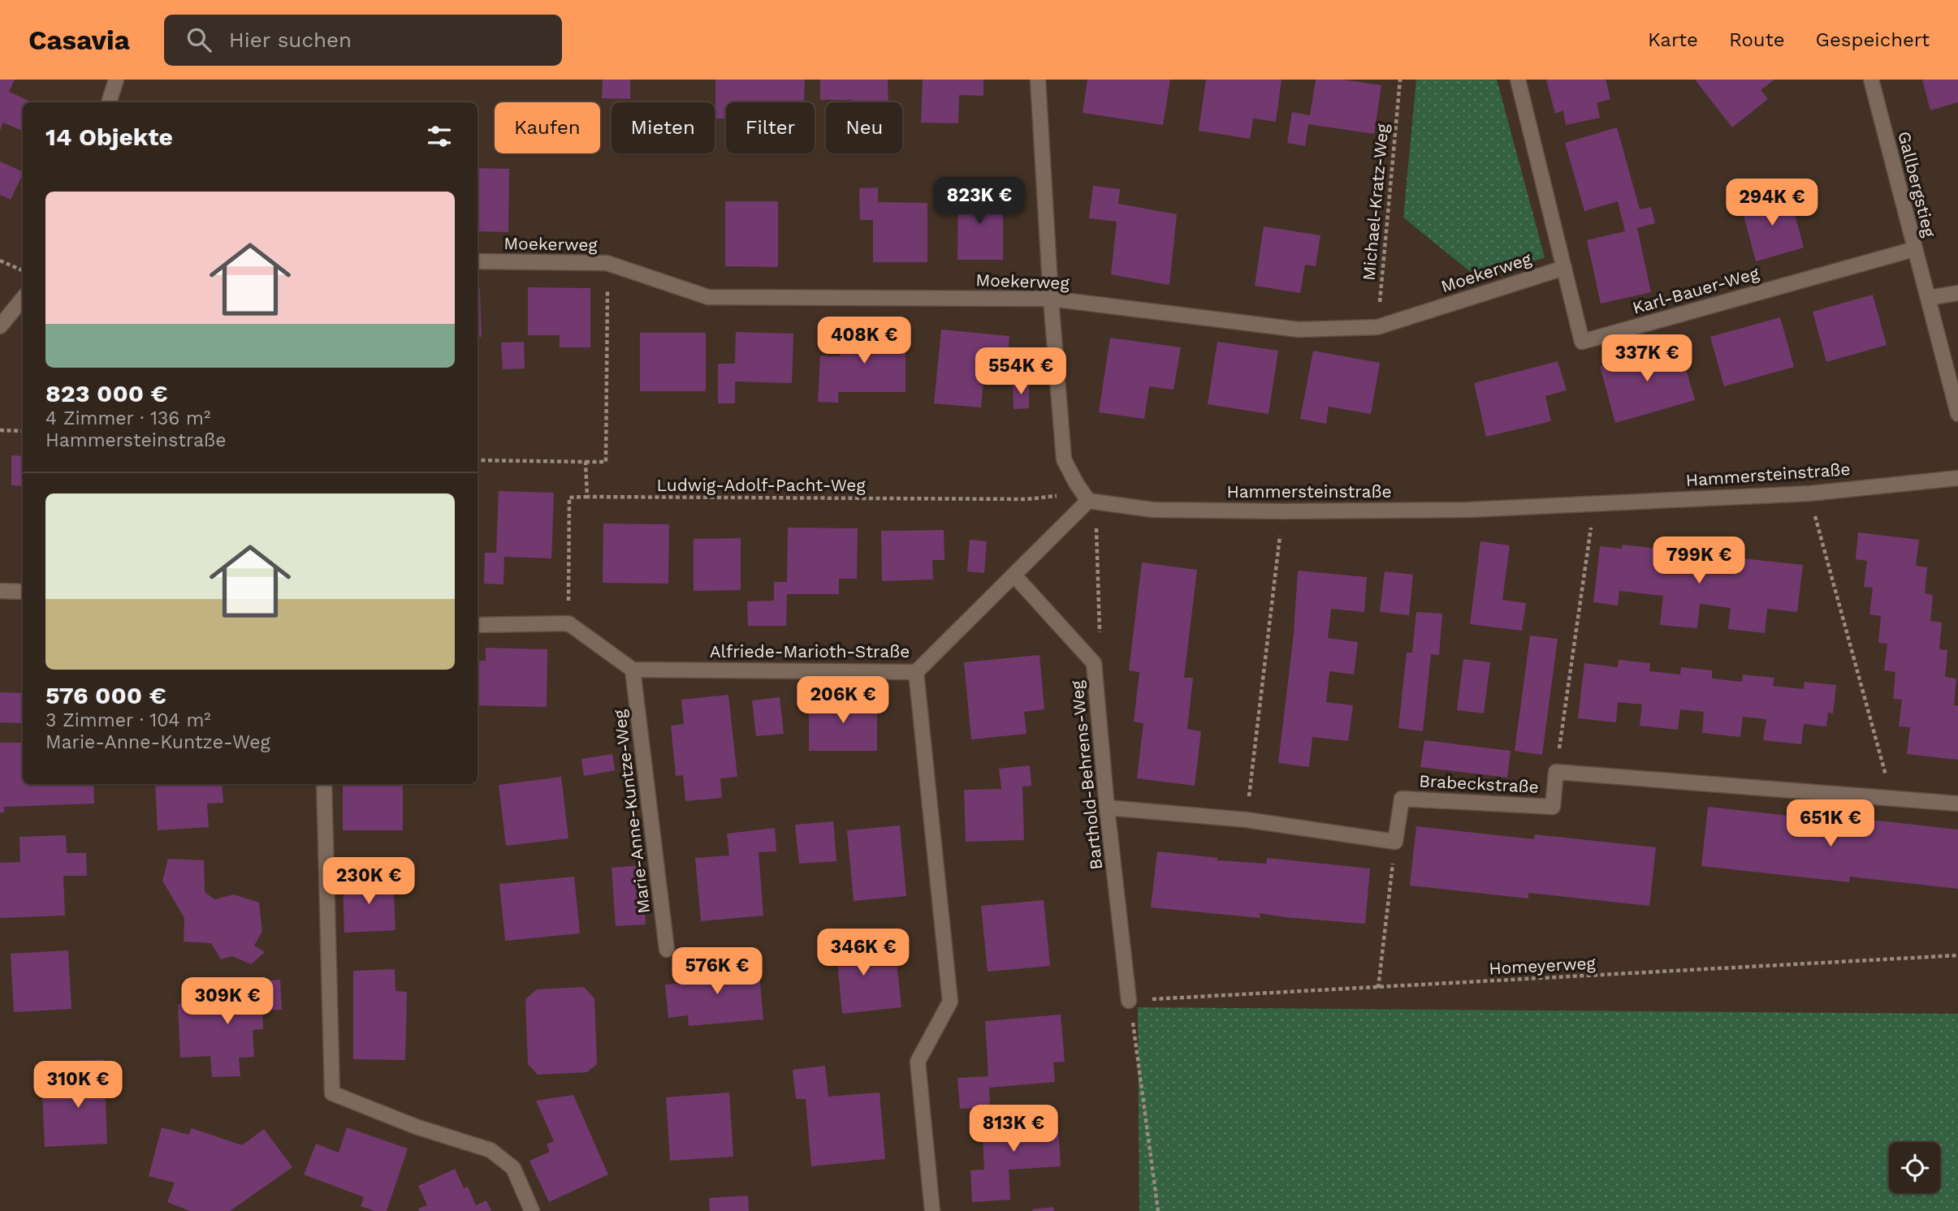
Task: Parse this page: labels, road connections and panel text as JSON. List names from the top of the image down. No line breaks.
{"streets":{"street":["Gallbergstieg","Moekerweg","Karl-Bauer-Weg","Hammersteinstraße","Alfriede-Marioth-Straße","Barthold-Behrens-Weg","Brabeckstraße","Marie-Anne-Kuntze-Weg"],"path":["Michael-Kratz-Weg","Ludwig-Adolf-Pacht-Weg","Homeyerweg"]},"crossings":[["Gallbergstieg","Karl-Bauer-Weg"],["Michael-Kratz-Weg","Moekerweg"],["Moekerweg","Karl-Bauer-Weg"],["Hammersteinstraße","Alfriede-Marioth-Straße"],["Alfriede-Marioth-Straße","Barthold-Behrens-Weg"],["Alfriede-Marioth-Straße","Marie-Anne-Kuntze-Weg"],["Barthold-Behrens-Weg","Homeyerweg"]],"page":{"header":"Casavia","search":"Hier suchen","nav":["Karte","Route","Gespeichert"],"chip":["Kaufen","Mieten","Filter","Neu"],"heading":"14 Objekte","list":[{"name":"823 000 €","note":"4 Zimmer · 136 m² · Hammersteinstraße"},{"name":"576 000 €","note":"3 Zimmer · 104 m² · Marie-Anne-Kuntze-Weg"}],"price":["823K €","294K €","408K €","337K €","554K €","799K €","206K €","651K €","230K €","346K €","576K €","309K €","310K €","813K €"]}}
